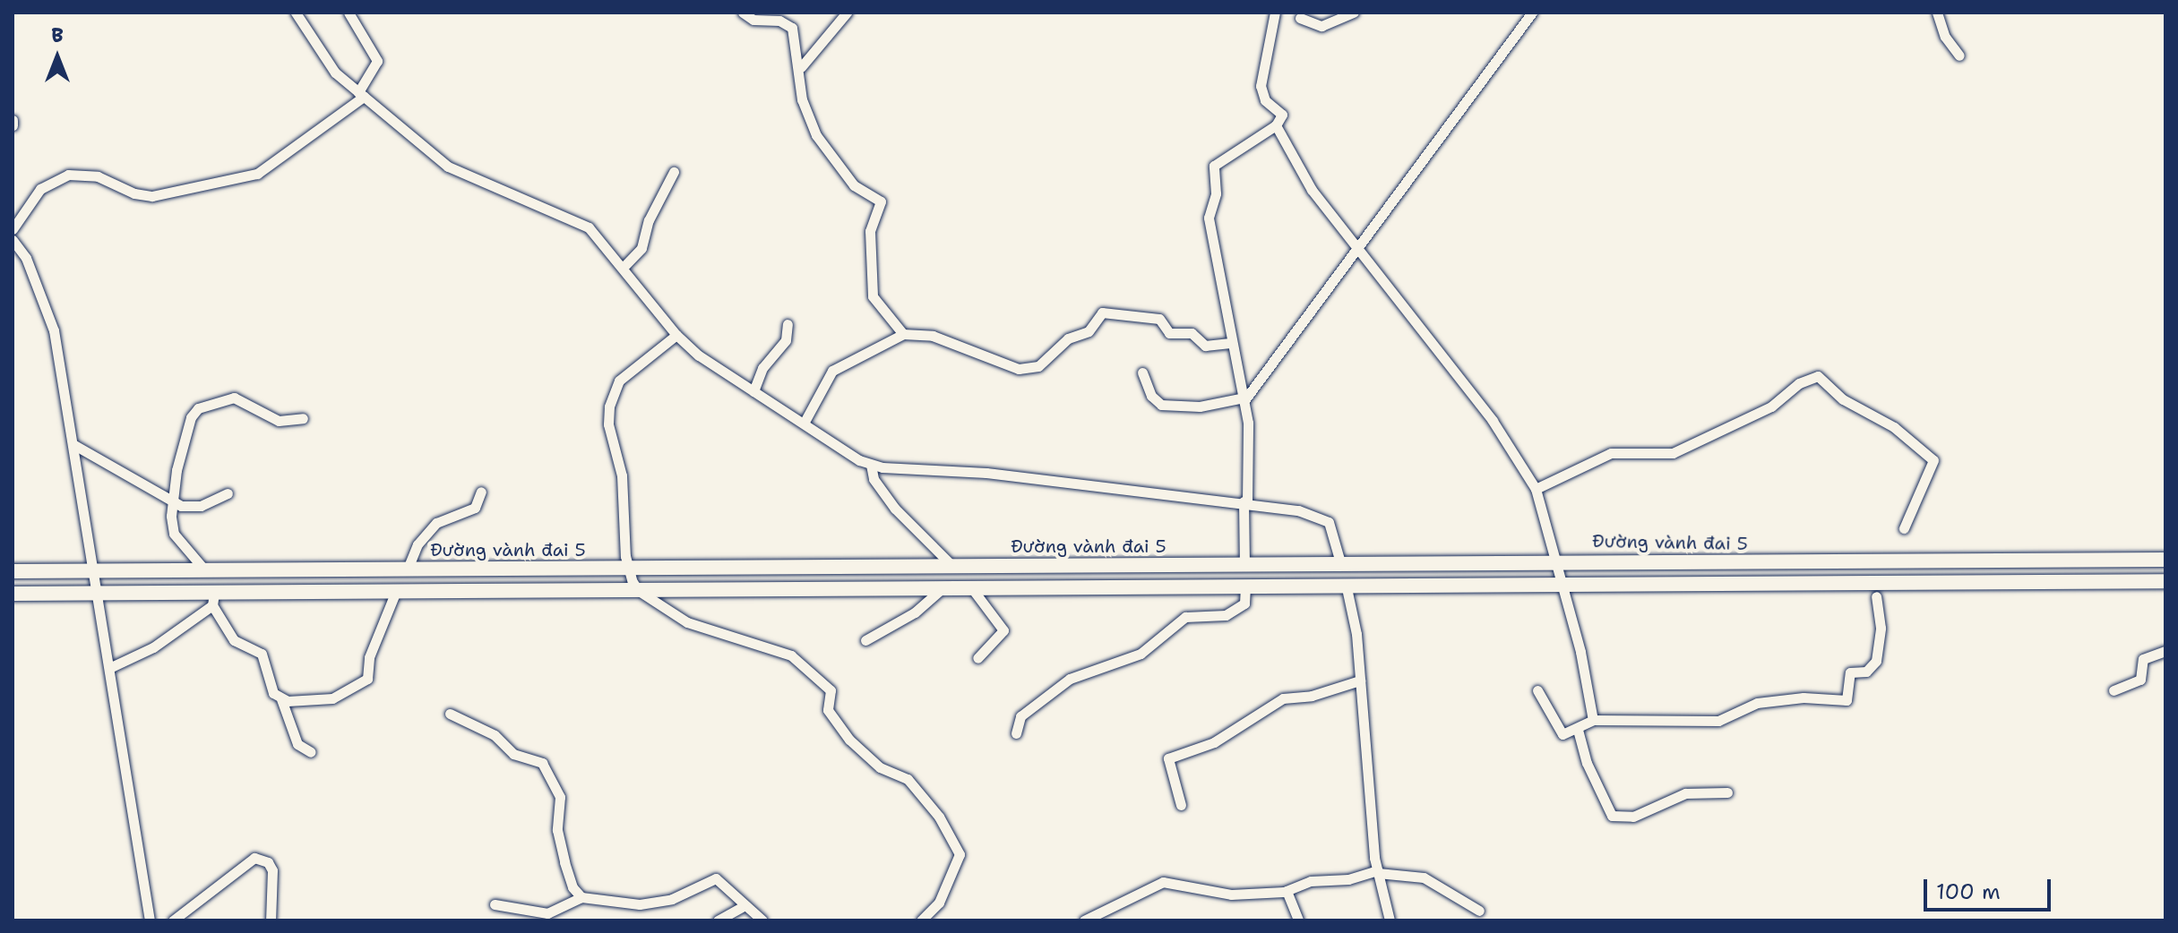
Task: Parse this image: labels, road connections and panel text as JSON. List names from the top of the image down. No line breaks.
{"streets":{"main road":["Đường vành đai 5"]},"scale_bar":"100 m","north":"top"}
